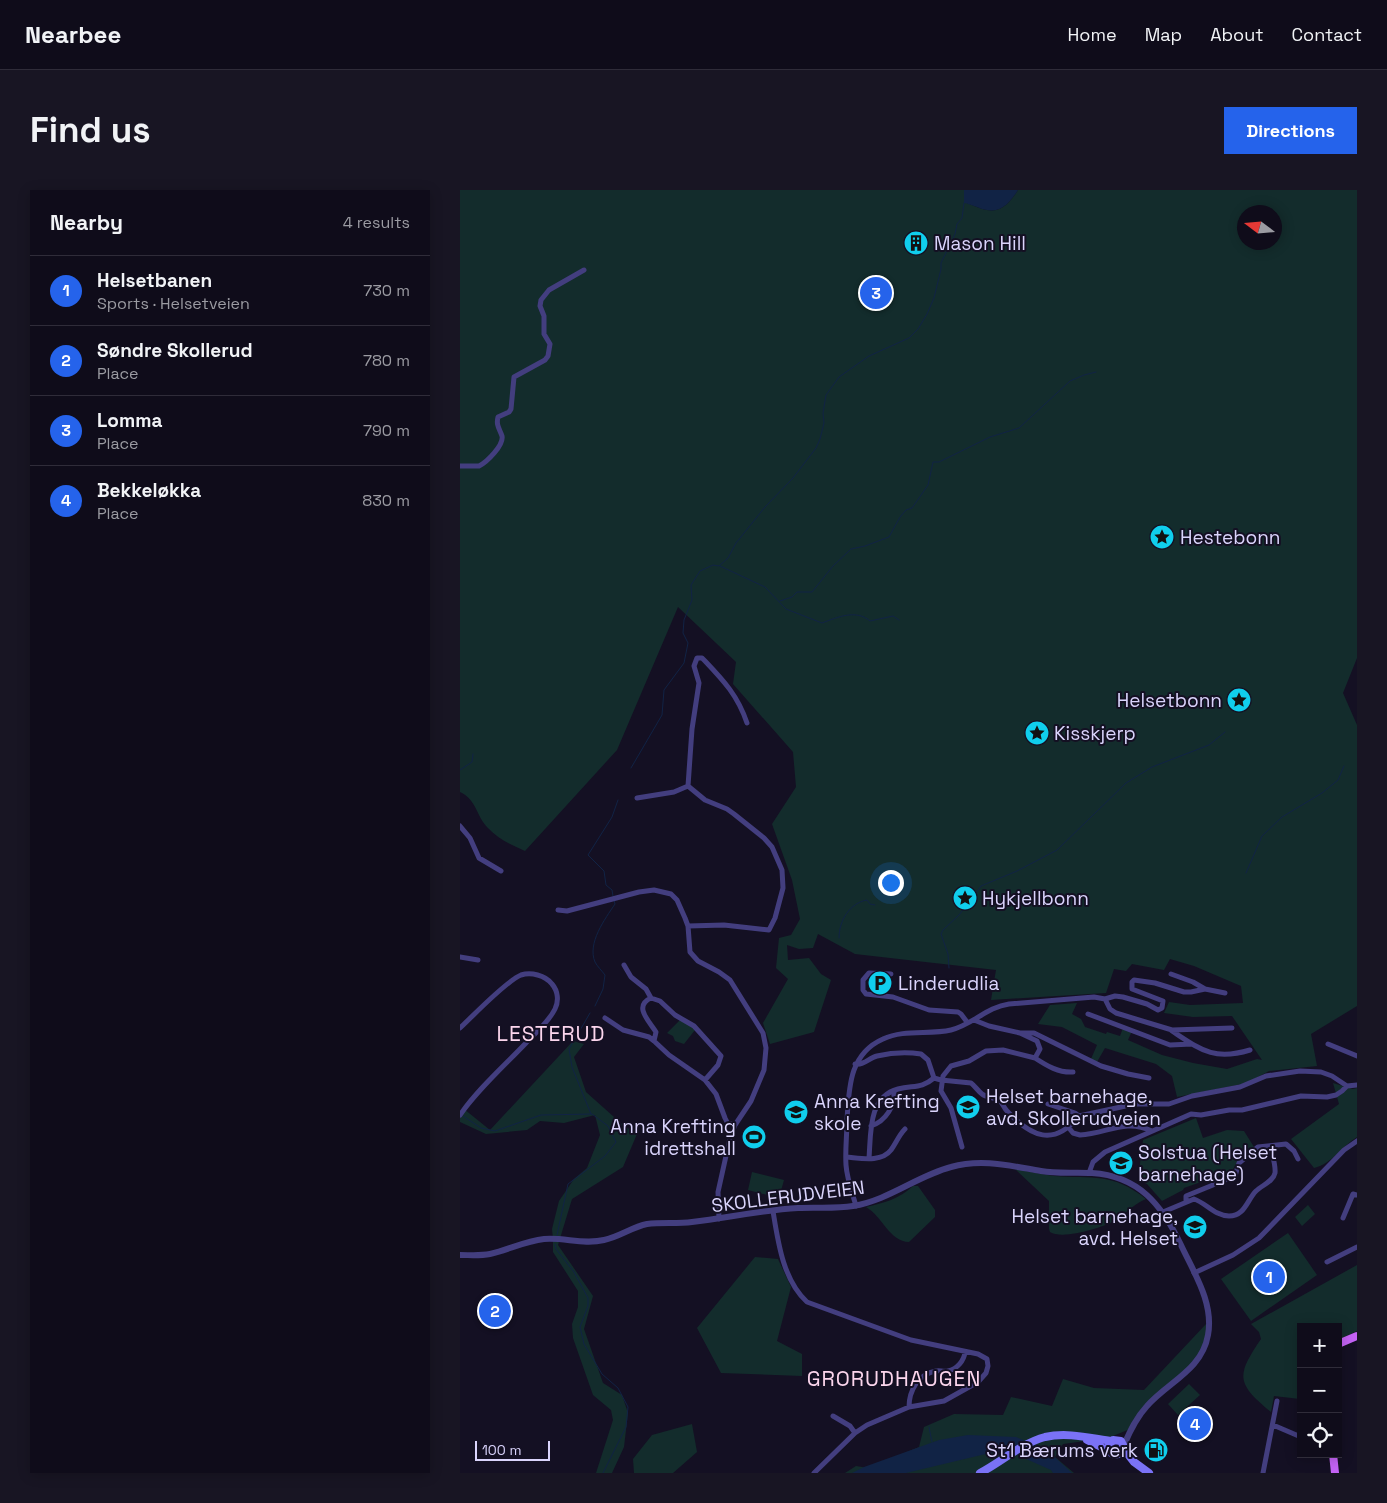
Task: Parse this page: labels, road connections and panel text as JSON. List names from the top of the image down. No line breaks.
{"streets":{"street":["SKOLLERUDVEIEN"]},"districts":["LESTERUD","GRORUDHAUGEN"],"places":{"building":["Mason Hill"],"place":["Hestebonn","Helsetbonn","Kisskjerp","Hykjellbonn"],"parking":["Linderudlia"],"school or university":["Helset barnehage, avd. Skollerudveien","Anna Krefting skole","Solstua (Helset barnehage)","Helset barnehage, avd. Helset"],"sports":["Anna Krefting idrettshall"],"fuel station":["St1 Bærums verk"]},"scale_bar":"100 m","north":"left","page":{"header":"Nearbee","nav":["Home","Map","About","Contact"],"buttons":"Directions","title":"Find us","heading":["Nearby","4 results"],"list":[{"mark":"1","name":"Helsetbanen","note":"Sports · Helsetveien","value":"730 m"},{"mark":"2","name":"Søndre Skollerud","note":"Place","value":"780 m"},{"mark":"3","name":"Lomma","note":"Place","value":"790 m"},{"mark":"4","name":"Bekkeløkka","note":"Place","value":"830 m"}],"pins":["3","1","2","4"],"map_buttons":["+","−"],"scale":"100 m"}}
